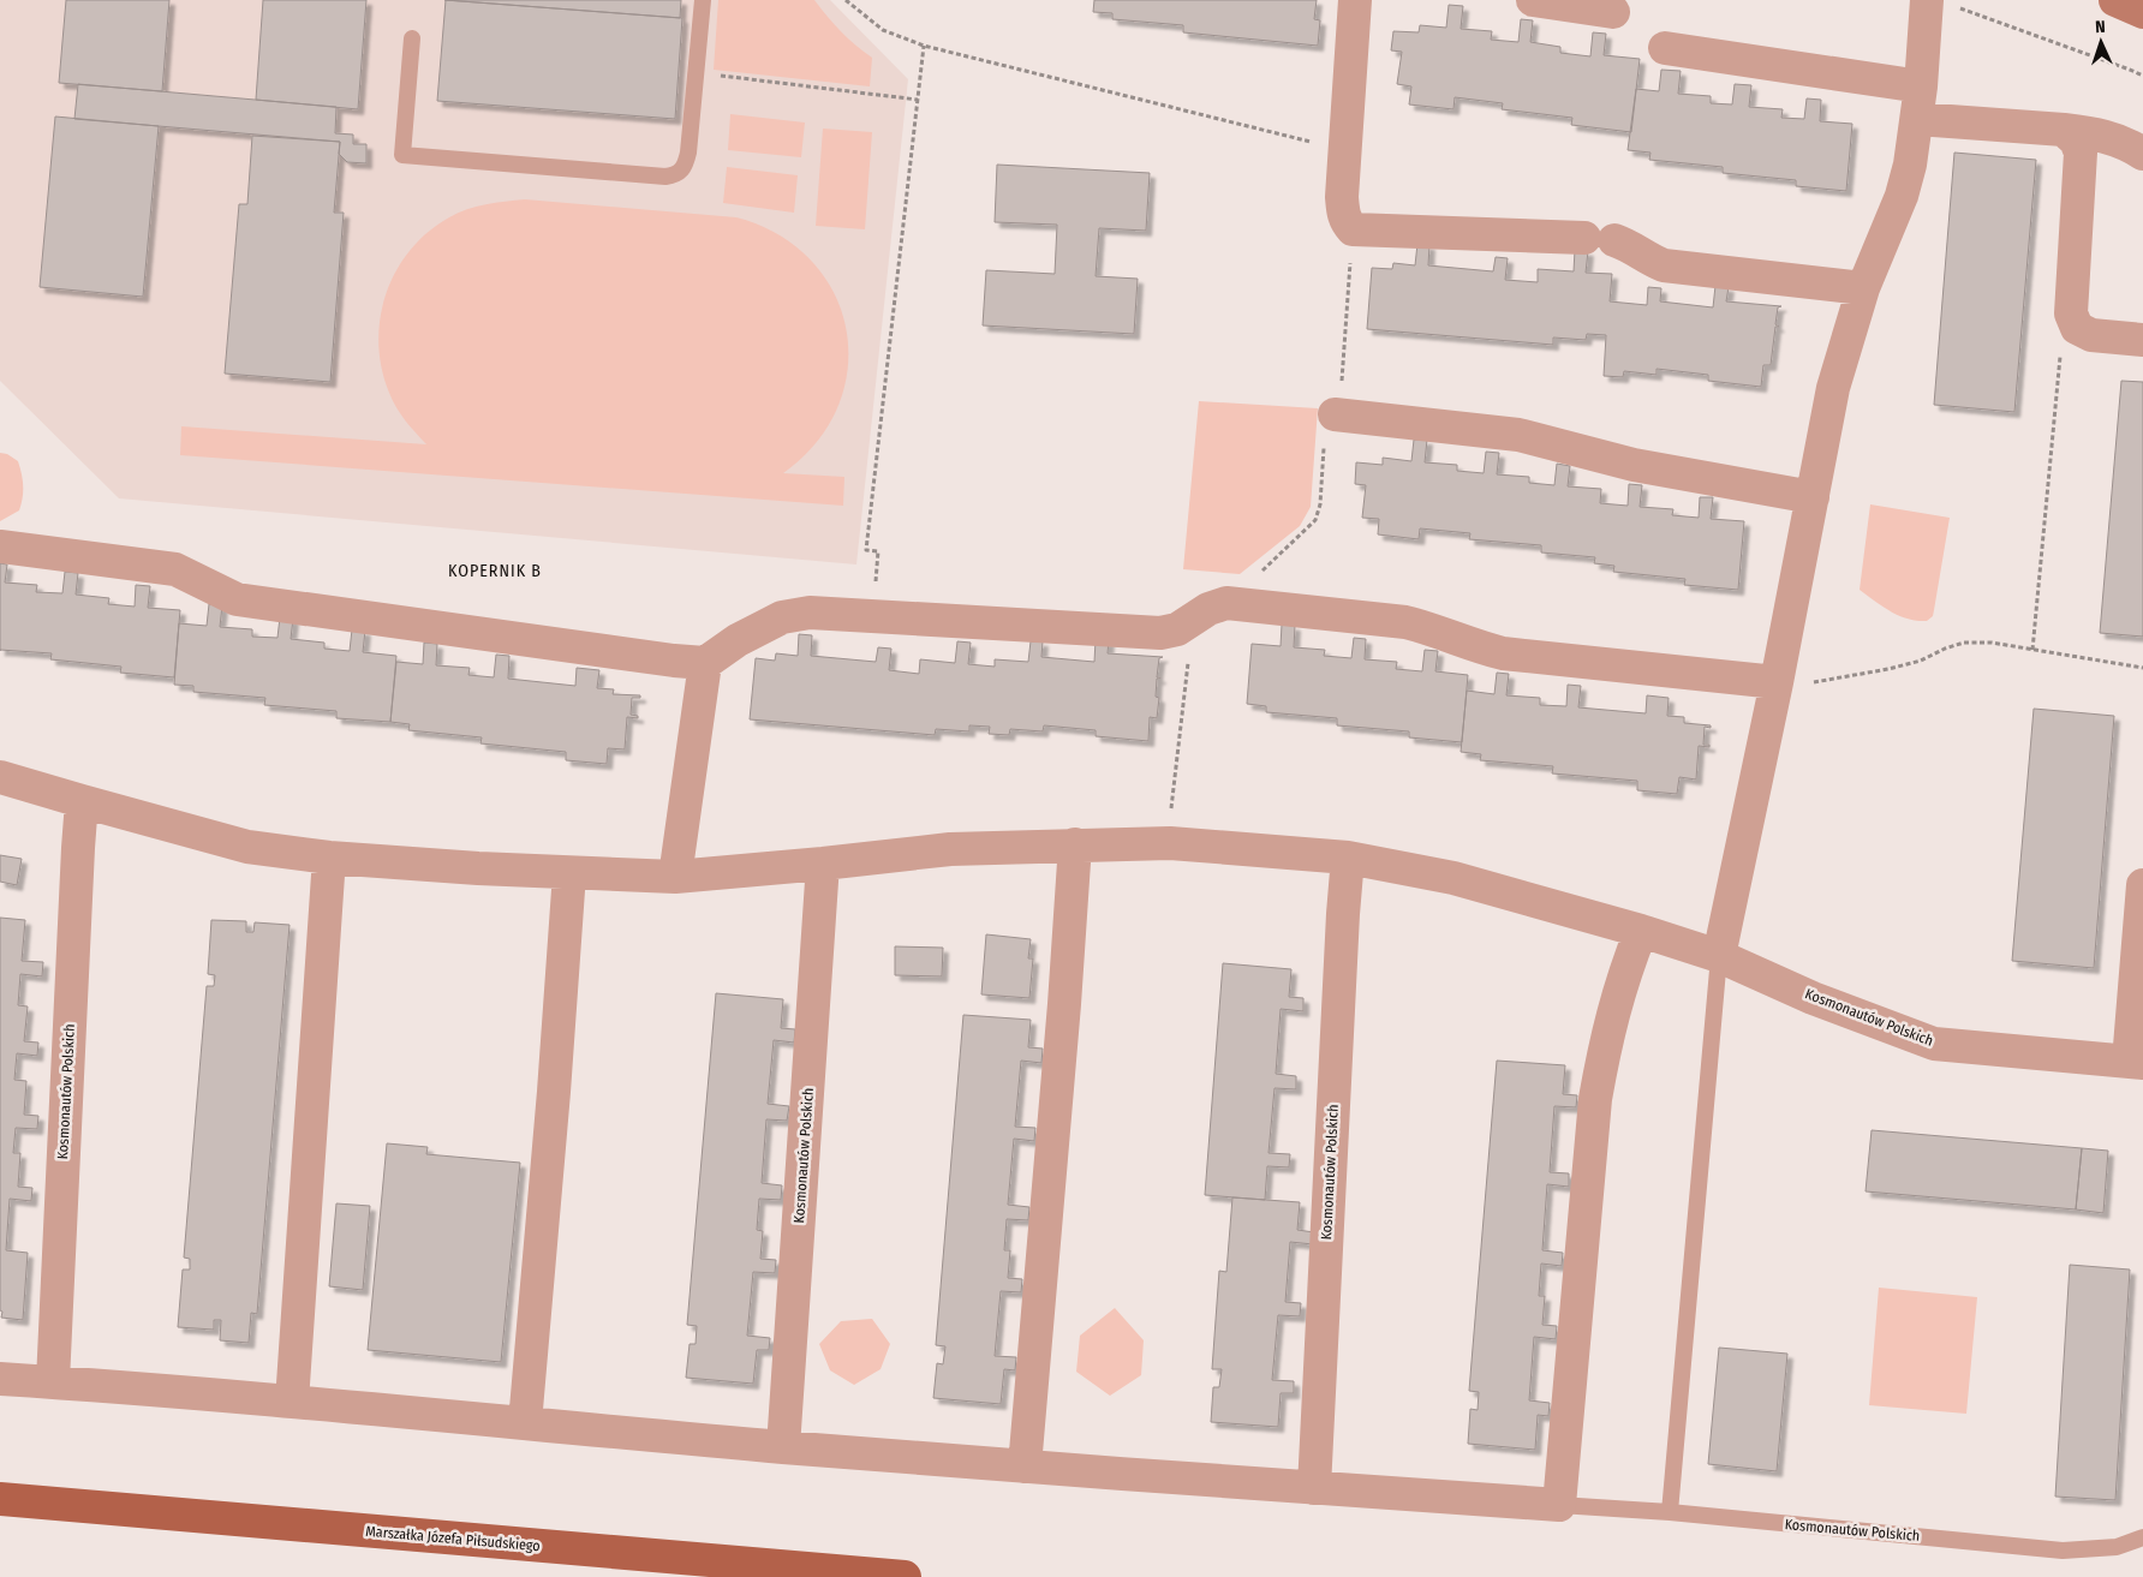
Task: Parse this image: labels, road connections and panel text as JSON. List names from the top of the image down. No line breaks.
{"streets":{"main road":["Marszałka Józefa Piłsudskiego"],"street":["Kosmonautów Polskich"]},"districts":["KOPERNIK B"],"north":"top"}
